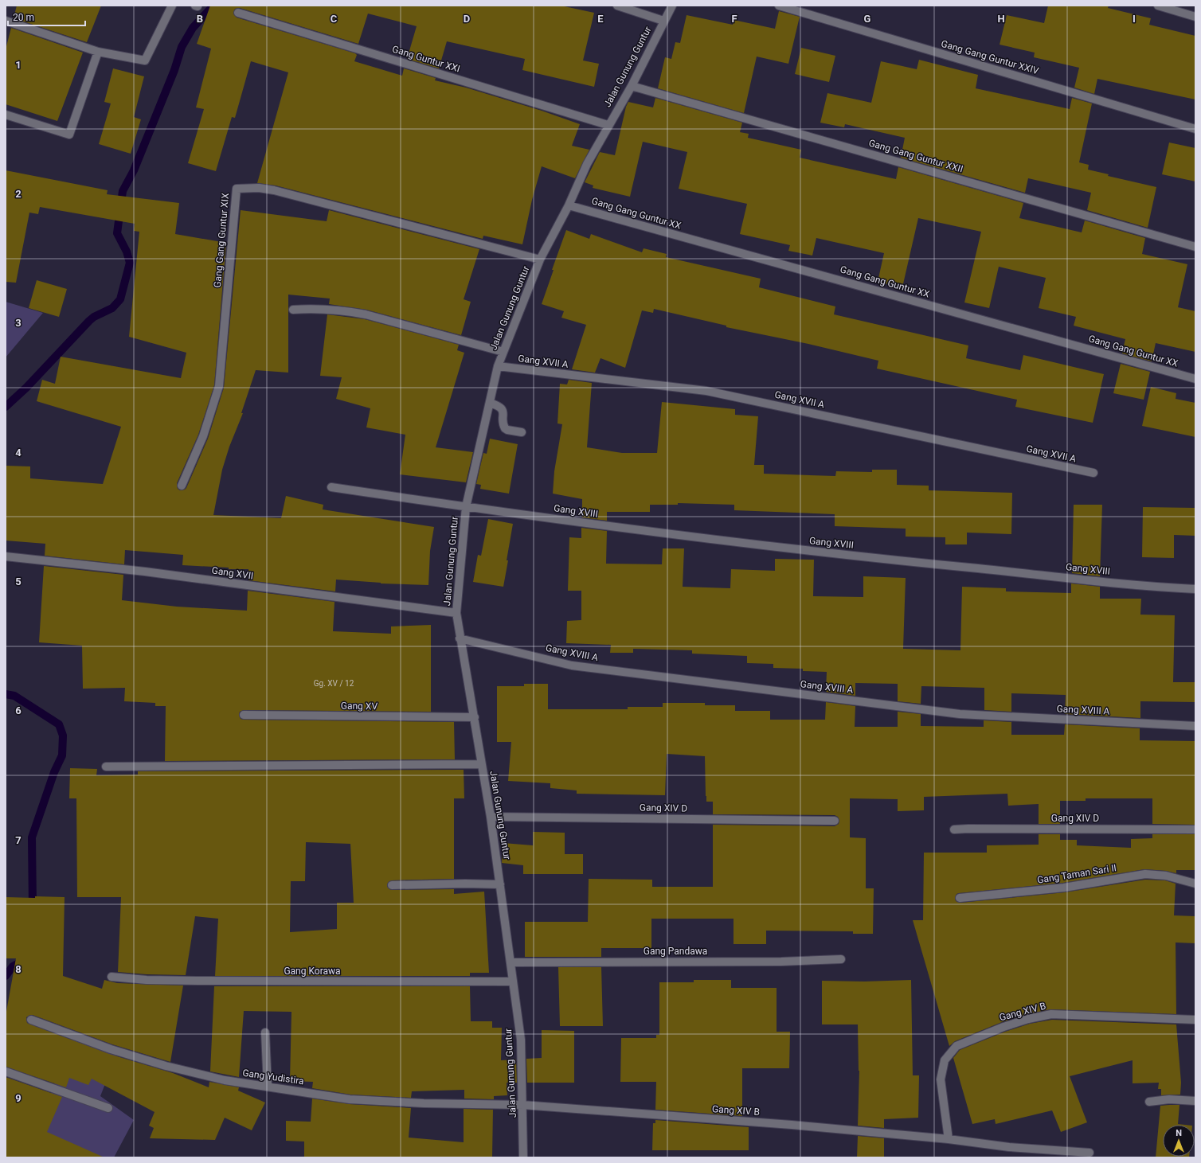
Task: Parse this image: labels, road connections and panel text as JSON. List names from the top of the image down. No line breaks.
{"streets":{"street":["Gang Gang Guntur XXIV","Gang Guntur XXI","Jalan Gunung Guntur","Gang Gang Guntur XXII","Gang Gang Guntur XX","Gang Gang Guntur XIX","Gang XVII A","Gang XVIII","Gang XVII","Gang XVIII A","Gang XV","Gang XIV D","Gang Taman Sari II","Gang Pandawa","Gang Korawa","Gang XIV B","Gang Yudistira"]},"crossings":[["Gang Guntur XXI","Jalan Gunung Guntur"],["Jalan Gunung Guntur","Gang Gang Guntur XXII"],["Jalan Gunung Guntur","Gang Gang Guntur XX"],["Jalan Gunung Guntur","Gang Gang Guntur XIX"],["Jalan Gunung Guntur","Gang XVII A"],["Jalan Gunung Guntur","Gang XVIII"],["Jalan Gunung Guntur","Gang XVII"],["Jalan Gunung Guntur","Gang XVIII A"],["Jalan Gunung Guntur","Gang XV"],["Jalan Gunung Guntur","Gang XIV D"],["Jalan Gunung Guntur","Gang Pandawa"],["Jalan Gunung Guntur","Gang Korawa"],["Jalan Gunung Guntur","Gang XIV B"],["Jalan Gunung Guntur","Gang Yudistira"],["Gang XIV B","Gang Yudistira"]],"house_numbers":["Gg. XV / 12"],"scale_bar":"20 m","north":"top","grid":{"columns":["B","C","D","E","F","G","H","I"],"rows":["1","2","3","4","5","6","7","8","9"]}}
